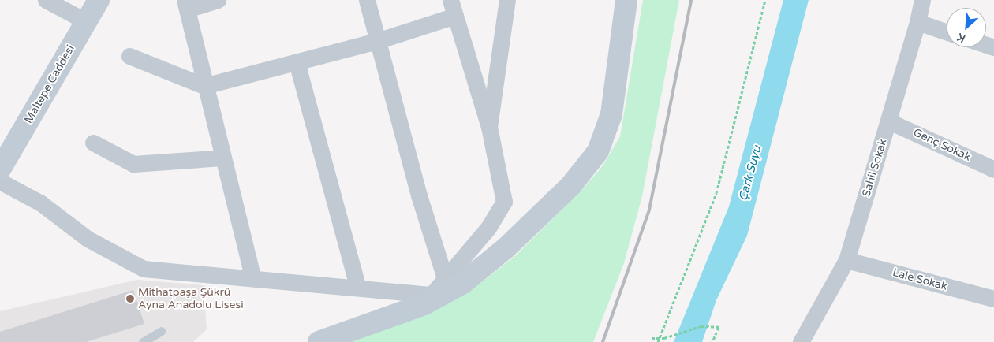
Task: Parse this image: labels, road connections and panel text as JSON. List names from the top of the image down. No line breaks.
{"streets":{"street":["Maltepe Caddesi","Genç Sokak","Sahil Sokak","Lale Sokak"]},"crossings":[["Genç Sokak","Sahil Sokak"],["Sahil Sokak","Lale Sokak"]],"water":["Çark Suyu"],"places":["Mithatpaşa Şükrü Ayna Anadolu Lisesi"],"north":"bottom left"}
